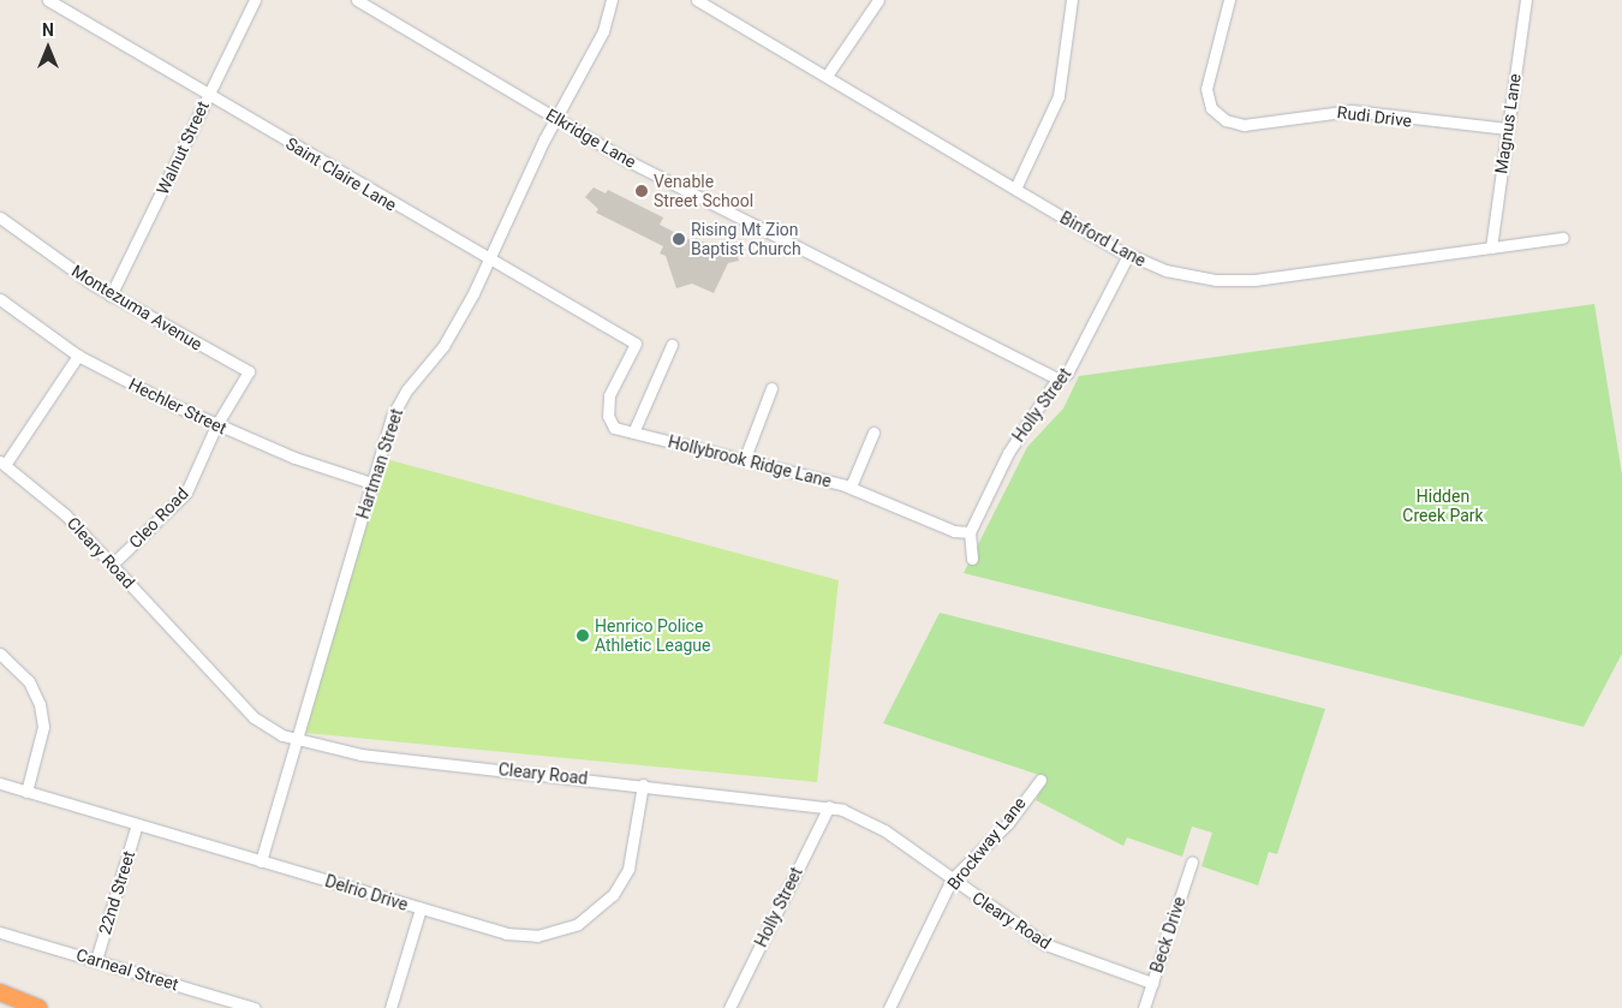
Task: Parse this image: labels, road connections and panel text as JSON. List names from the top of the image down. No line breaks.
{"streets":{"street":["Rudi Drive","Magnus Lane","Elkridge Lane","Walnut Street","Saint Claire Lane","Binford Lane","Montezuma Avenue","Holly Street","Hechler Street","Hollybrook Ridge Lane","Hartman Street","Cleo Road","Cleary Road","Brockway Lane","22nd Street","Delrio Drive","Beck Drive","Carneal Street"]},"crossings":[["Rudi Drive","Magnus Lane"],["Magnus Lane","Binford Lane"],["Elkridge Lane","Holly Street"],["Elkridge Lane","Hartman Street"],["Walnut Street","Saint Claire Lane"],["Walnut Street","Montezuma Avenue"],["Saint Claire Lane","Hollybrook Ridge Lane"],["Saint Claire Lane","Hartman Street"],["Binford Lane","Holly Street"],["Montezuma Avenue","Cleo Road"],["Holly Street","Hollybrook Ridge Lane"],["Holly Street","Cleary Road"],["Hechler Street","Hartman Street"],["Hechler Street","Cleo Road"],["Hartman Street","Cleary Road"],["Hartman Street","Delrio Drive"],["Cleo Road","Cleary Road"],["Cleary Road","Brockway Lane"],["Cleary Road","Delrio Drive"],["Cleary Road","Beck Drive"],["22nd Street","Delrio Drive"],["22nd Street","Carneal Street"]],"parks":["Hidden Creek Park"],"places":["Venable Street School","Rising Mt Zion Baptist Church","Henrico Police Athletic League"],"north":"top"}
